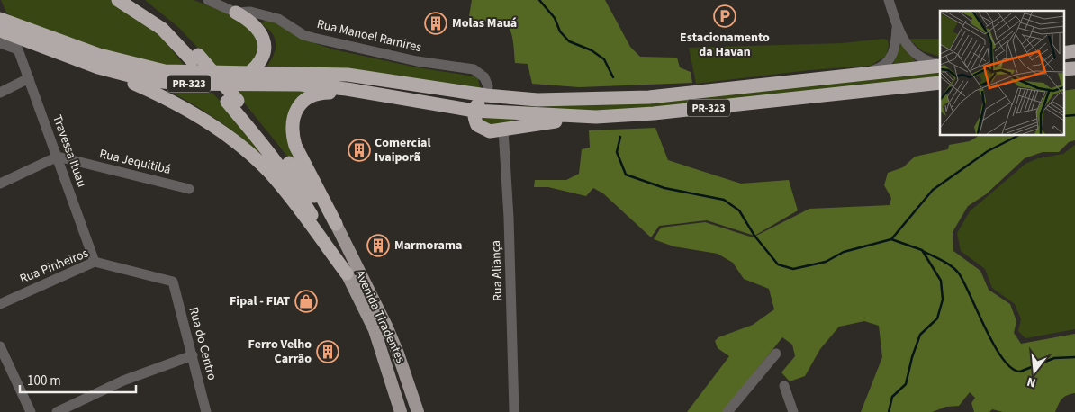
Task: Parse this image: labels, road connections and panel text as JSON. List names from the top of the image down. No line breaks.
{"streets":{"highway":["PR-323"],"main road":["Avenida Tiradentes"],"street":["Rua Manoel Ramires","Travessa Ituau","Rua Jequitibá","Rua Pinheiros","Rua Aliança","Rua do Centro"]},"crossings":[["Rua Manoel Ramires","PR-323"],["Travessa Ituau","Rua Jequitibá"],["Travessa Ituau","Rua Pinheiros"],["Rua Pinheiros","Rua do Centro"]],"places":{"parking":["Estacionamento da Havan"],"building":["Molas Mauá","Comercial Ivaiporã","Marmorama","Ferro Velho Carrão"],"shop":["Fipal - FIAT"]},"scale_bar":"100 m","north":"bottom"}
